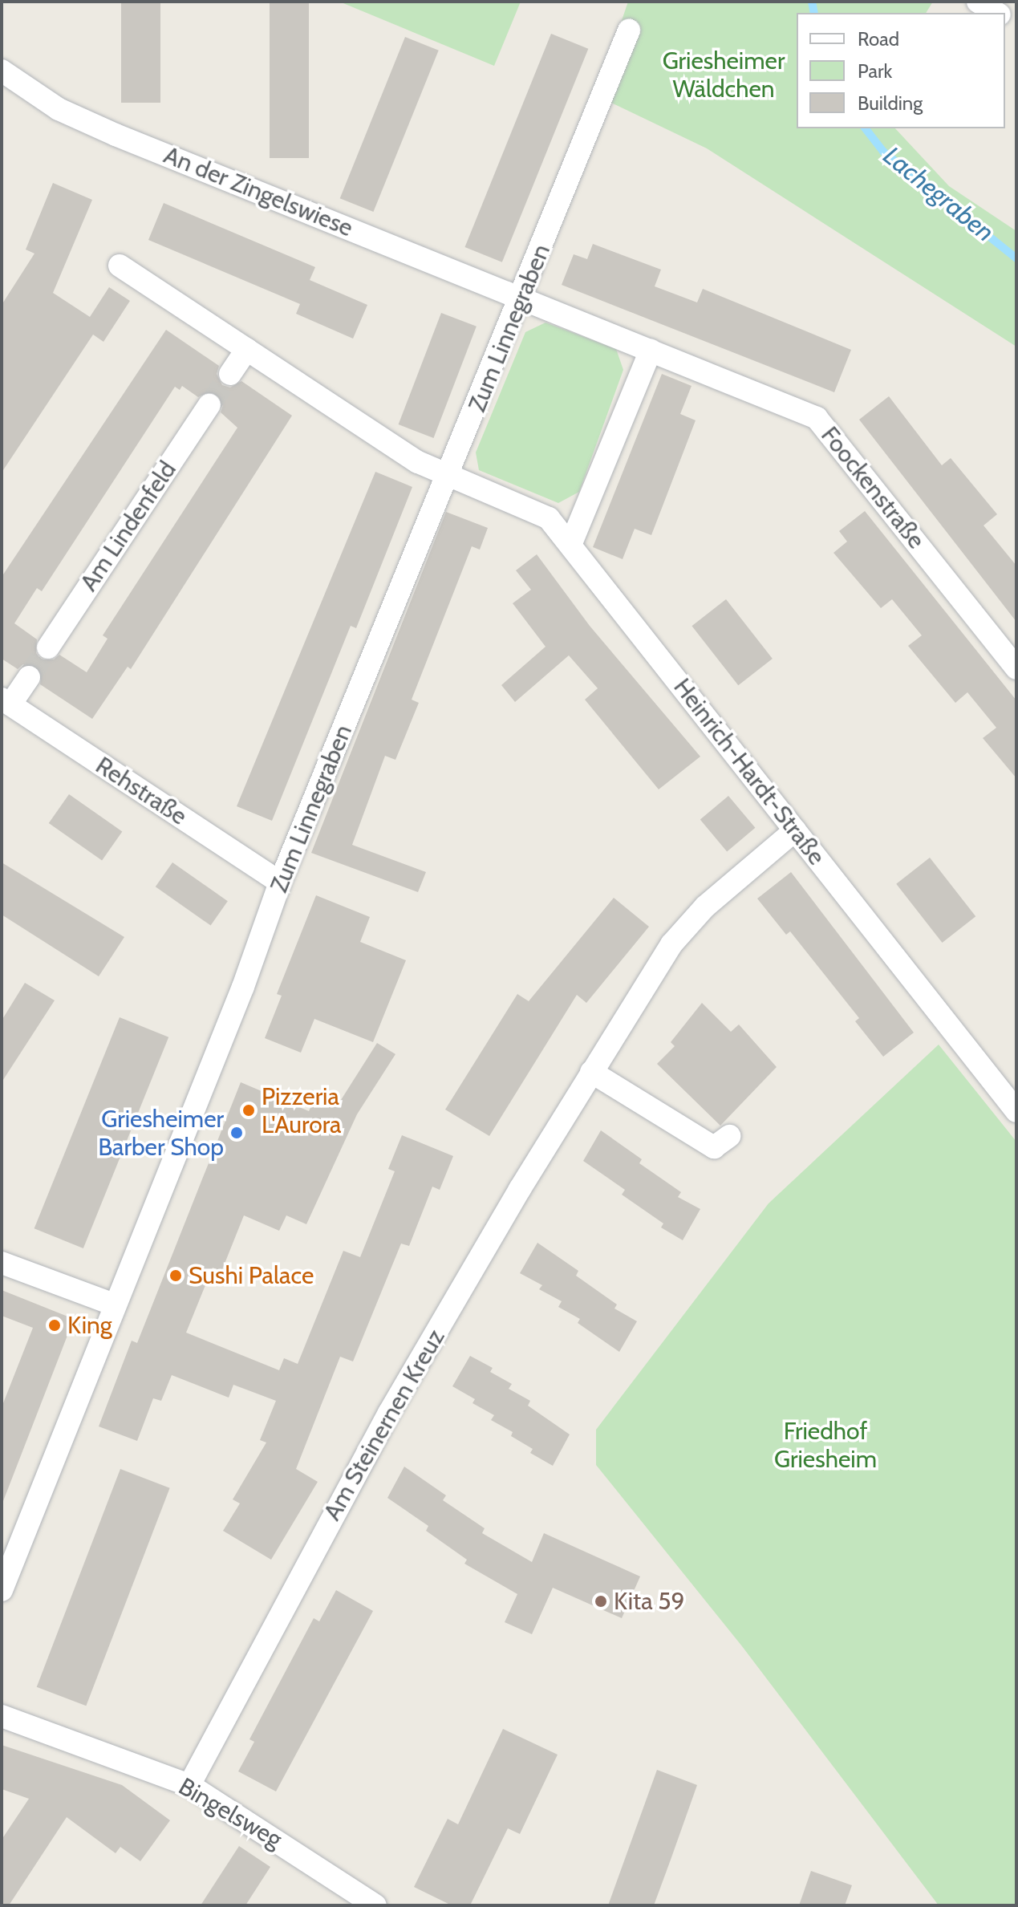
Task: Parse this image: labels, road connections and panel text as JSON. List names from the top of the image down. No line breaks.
{"streets":{"street":["An der Zingelswiese","Zum Linnegraben","Foockenstraße","Am Lindenfeld","Heinrich-Hardt-Straße","Rehstraße","Am Steinernen Kreuz","Bingelsweg"]},"crossings":[["An der Zingelswiese","Zum Linnegraben"],["An der Zingelswiese","Foockenstraße"],["Zum Linnegraben","Foockenstraße"],["Zum Linnegraben","Heinrich-Hardt-Straße"],["Zum Linnegraben","Rehstraße"],["Heinrich-Hardt-Straße","Am Steinernen Kreuz"],["Am Steinernen Kreuz","Bingelsweg"]],"water":["Lachegraben"],"parks":["Griesheimer Wäldchen","Friedhof Griesheim"],"places":["Pizzeria L'Aurora","Griesheimer Barber Shop","Sushi Palace","King","Kita 59"],"legend":["Road","Park","Building"]}
